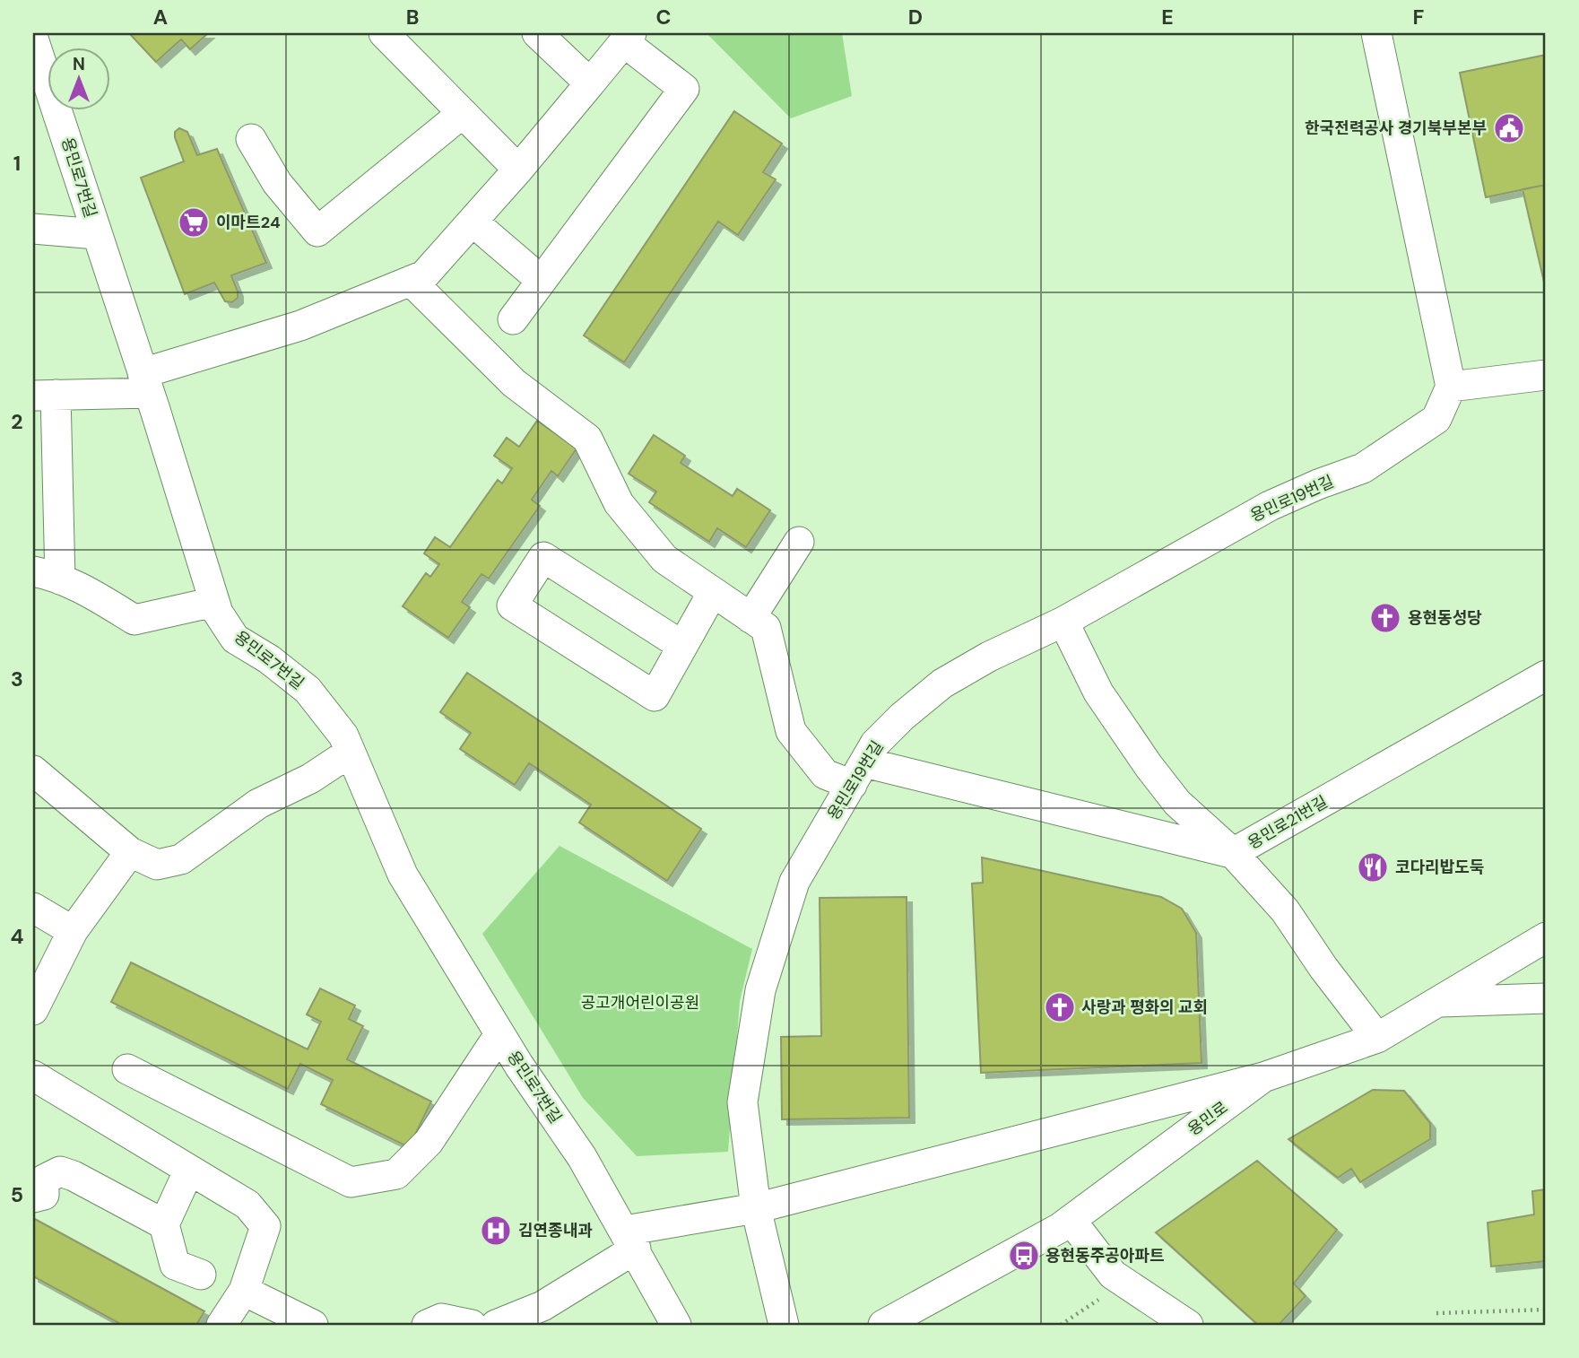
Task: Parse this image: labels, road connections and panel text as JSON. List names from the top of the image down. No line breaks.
{"streets":{"street":["용민로7번길","용민로19번길","용민로21번길","용민로"]},"crossings":[["용민로21번길","용민로"]],"parks":["공고개어린이공원"],"places":{"public building":["한국전력공사 경기북부본부"],"supermarket":["이마트24"],"church":["용현동성당","사랑과 평화의 교회"],"restaurant":["코다리밥도둑"],"hospital":["김연종내과"],"bus stop":["용현동주공아파트"]},"north":"top","grid":{"columns":["A","B","C","D","E","F"],"rows":["1","2","3","4","5"]}}
